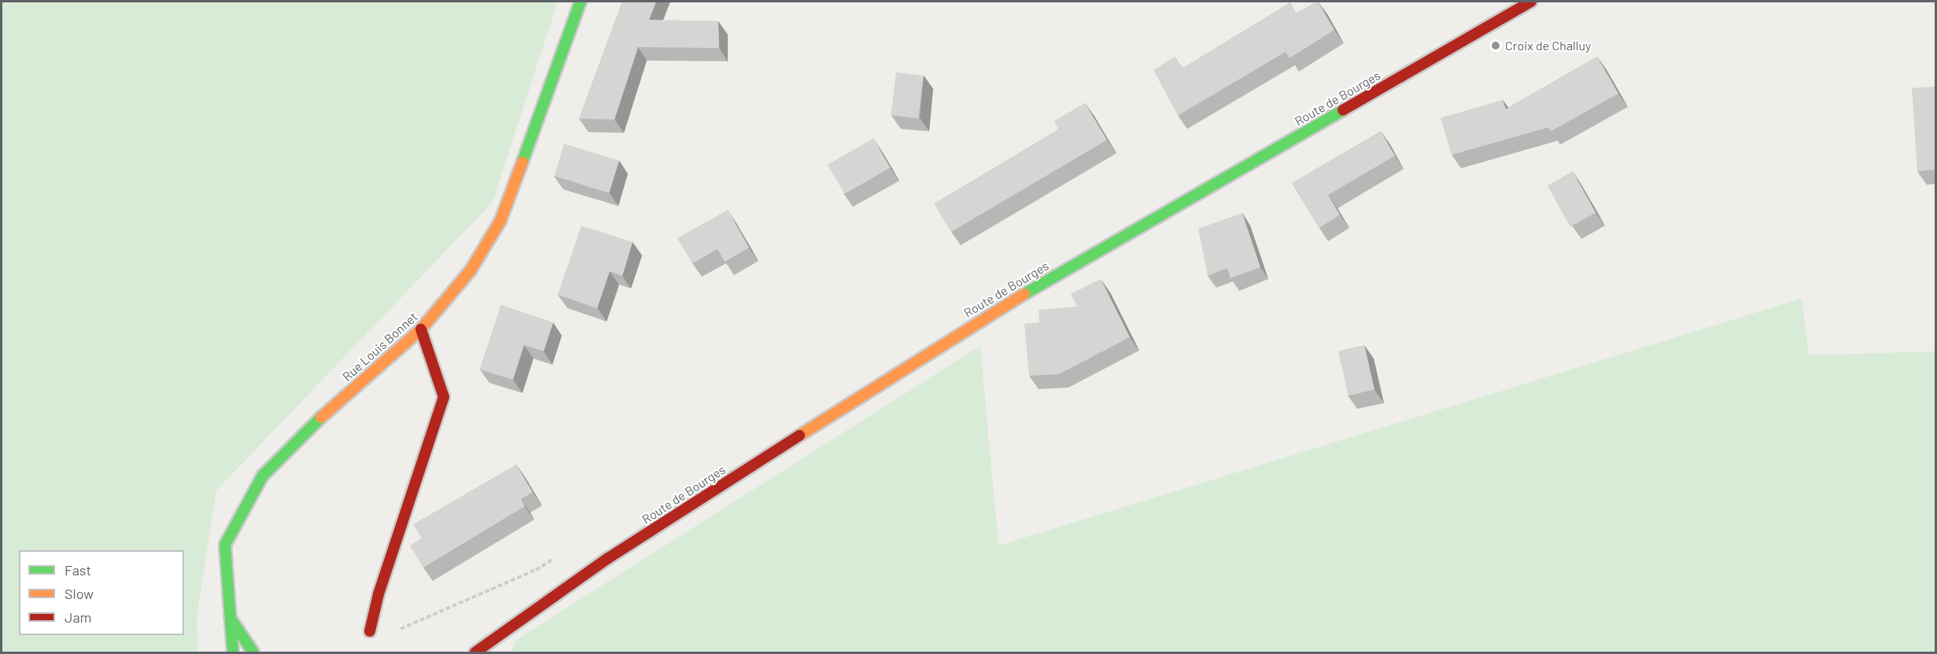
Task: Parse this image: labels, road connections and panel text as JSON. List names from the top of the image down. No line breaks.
{"streets":{"street":["Route de Bourges","Rue Louis Bonnet"]},"places":["Croix de Challuy"],"legend":["Fast","Slow","Jam"]}
